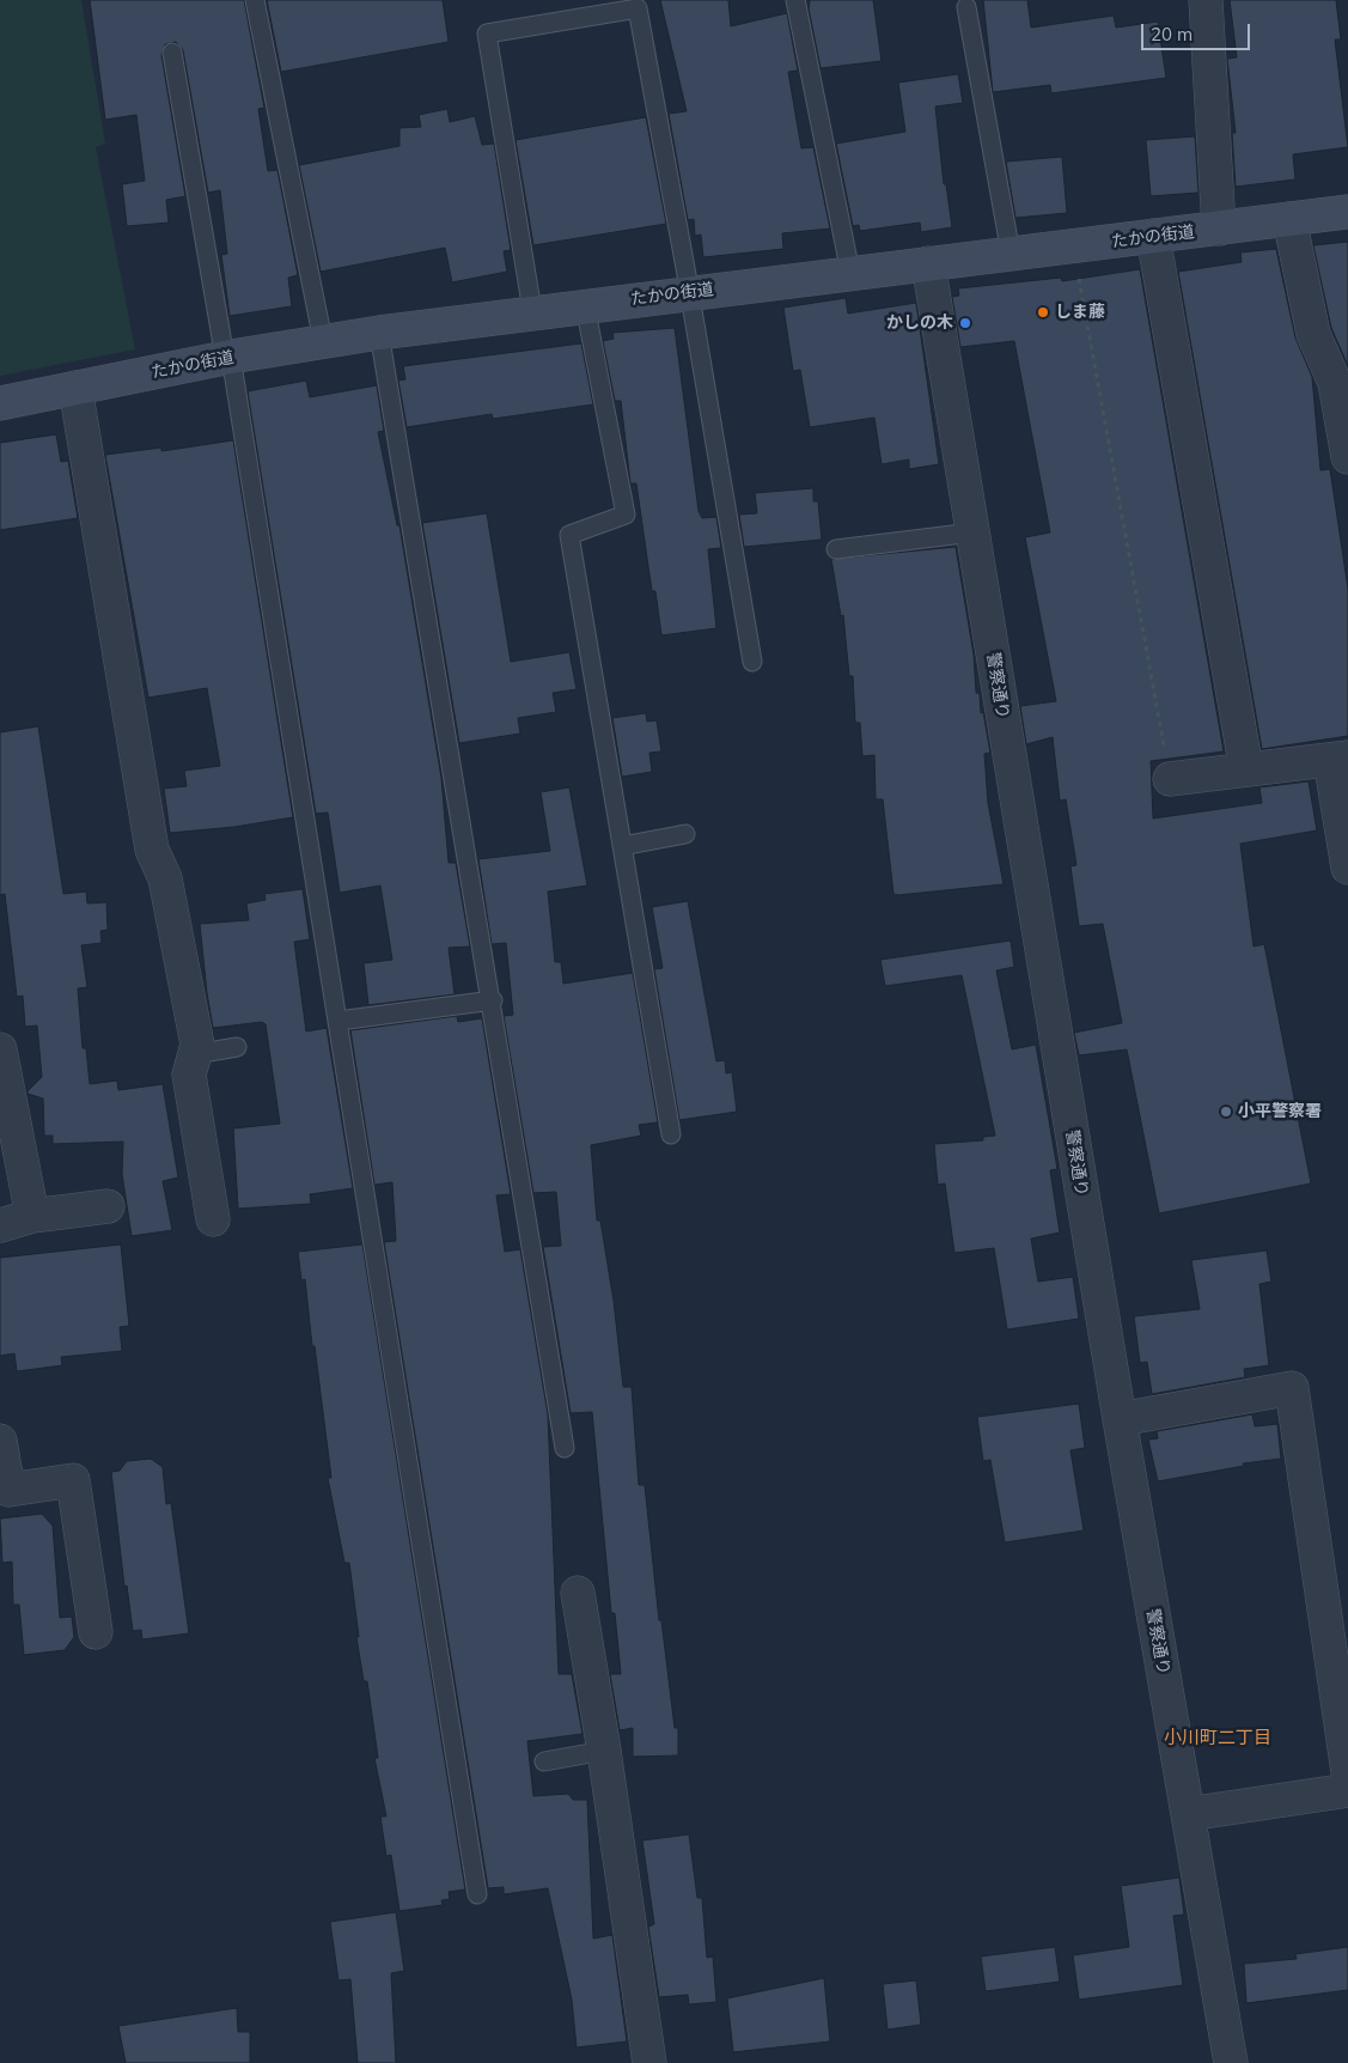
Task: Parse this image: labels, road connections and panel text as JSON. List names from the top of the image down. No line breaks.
{"streets":{"street":["たかの街道","警察通り"]},"crossings":[["たかの街道","警察通り"]],"districts":["小川町二丁目"],"places":["しま藤","かしの木","小平警察署"],"scale_bar":"20 m"}
